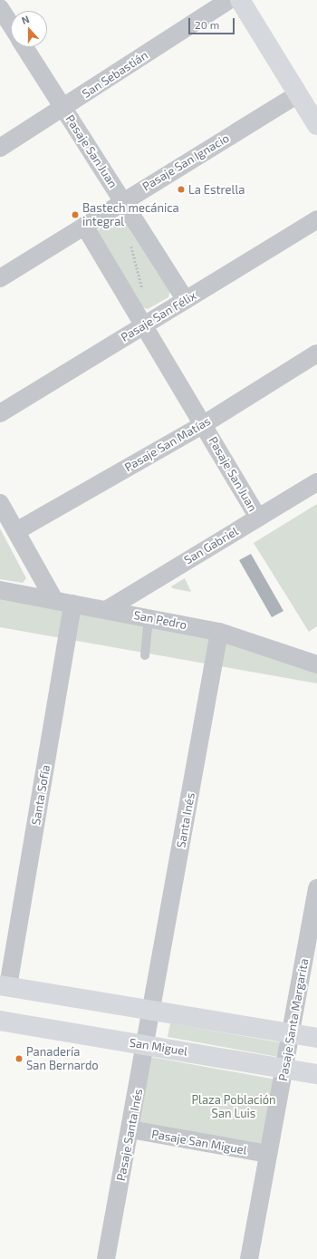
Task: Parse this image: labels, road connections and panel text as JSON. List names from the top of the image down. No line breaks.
{"streets":{"main road":["San Miguel"],"street":["San Sebastián","Pasaje San Juan","Pasaje San Ignacio","Pasaje San Félix","Pasaje San Matías","San Gabriel","San Pedro","Santa Sofía","Santa Inés","Pasaje Santa Margarita","Pasaje Santa Inés","Pasaje San Miguel"]},"crossings":[["San Sebastián","Pasaje San Juan"],["Pasaje San Juan","Pasaje San Ignacio"],["Pasaje San Juan","Pasaje San Félix"],["Pasaje San Juan","Pasaje San Matías"],["Pasaje San Juan","San Gabriel"],["San Gabriel","San Pedro"],["San Pedro","Santa Sofía"],["San Pedro","Santa Inés"],["Santa Inés","Pasaje Santa Inés"],["Pasaje Santa Margarita","San Miguel"],["Pasaje Santa Margarita","Pasaje San Miguel"],["San Miguel","Pasaje Santa Inés"],["Pasaje Santa Inés","Pasaje San Miguel"]],"parks":["Plaza Población San Luis"],"places":["La Estrella","Bastech mecánica integral","Panadería San Bernardo"],"scale_bar":"20 m","north":"top"}
